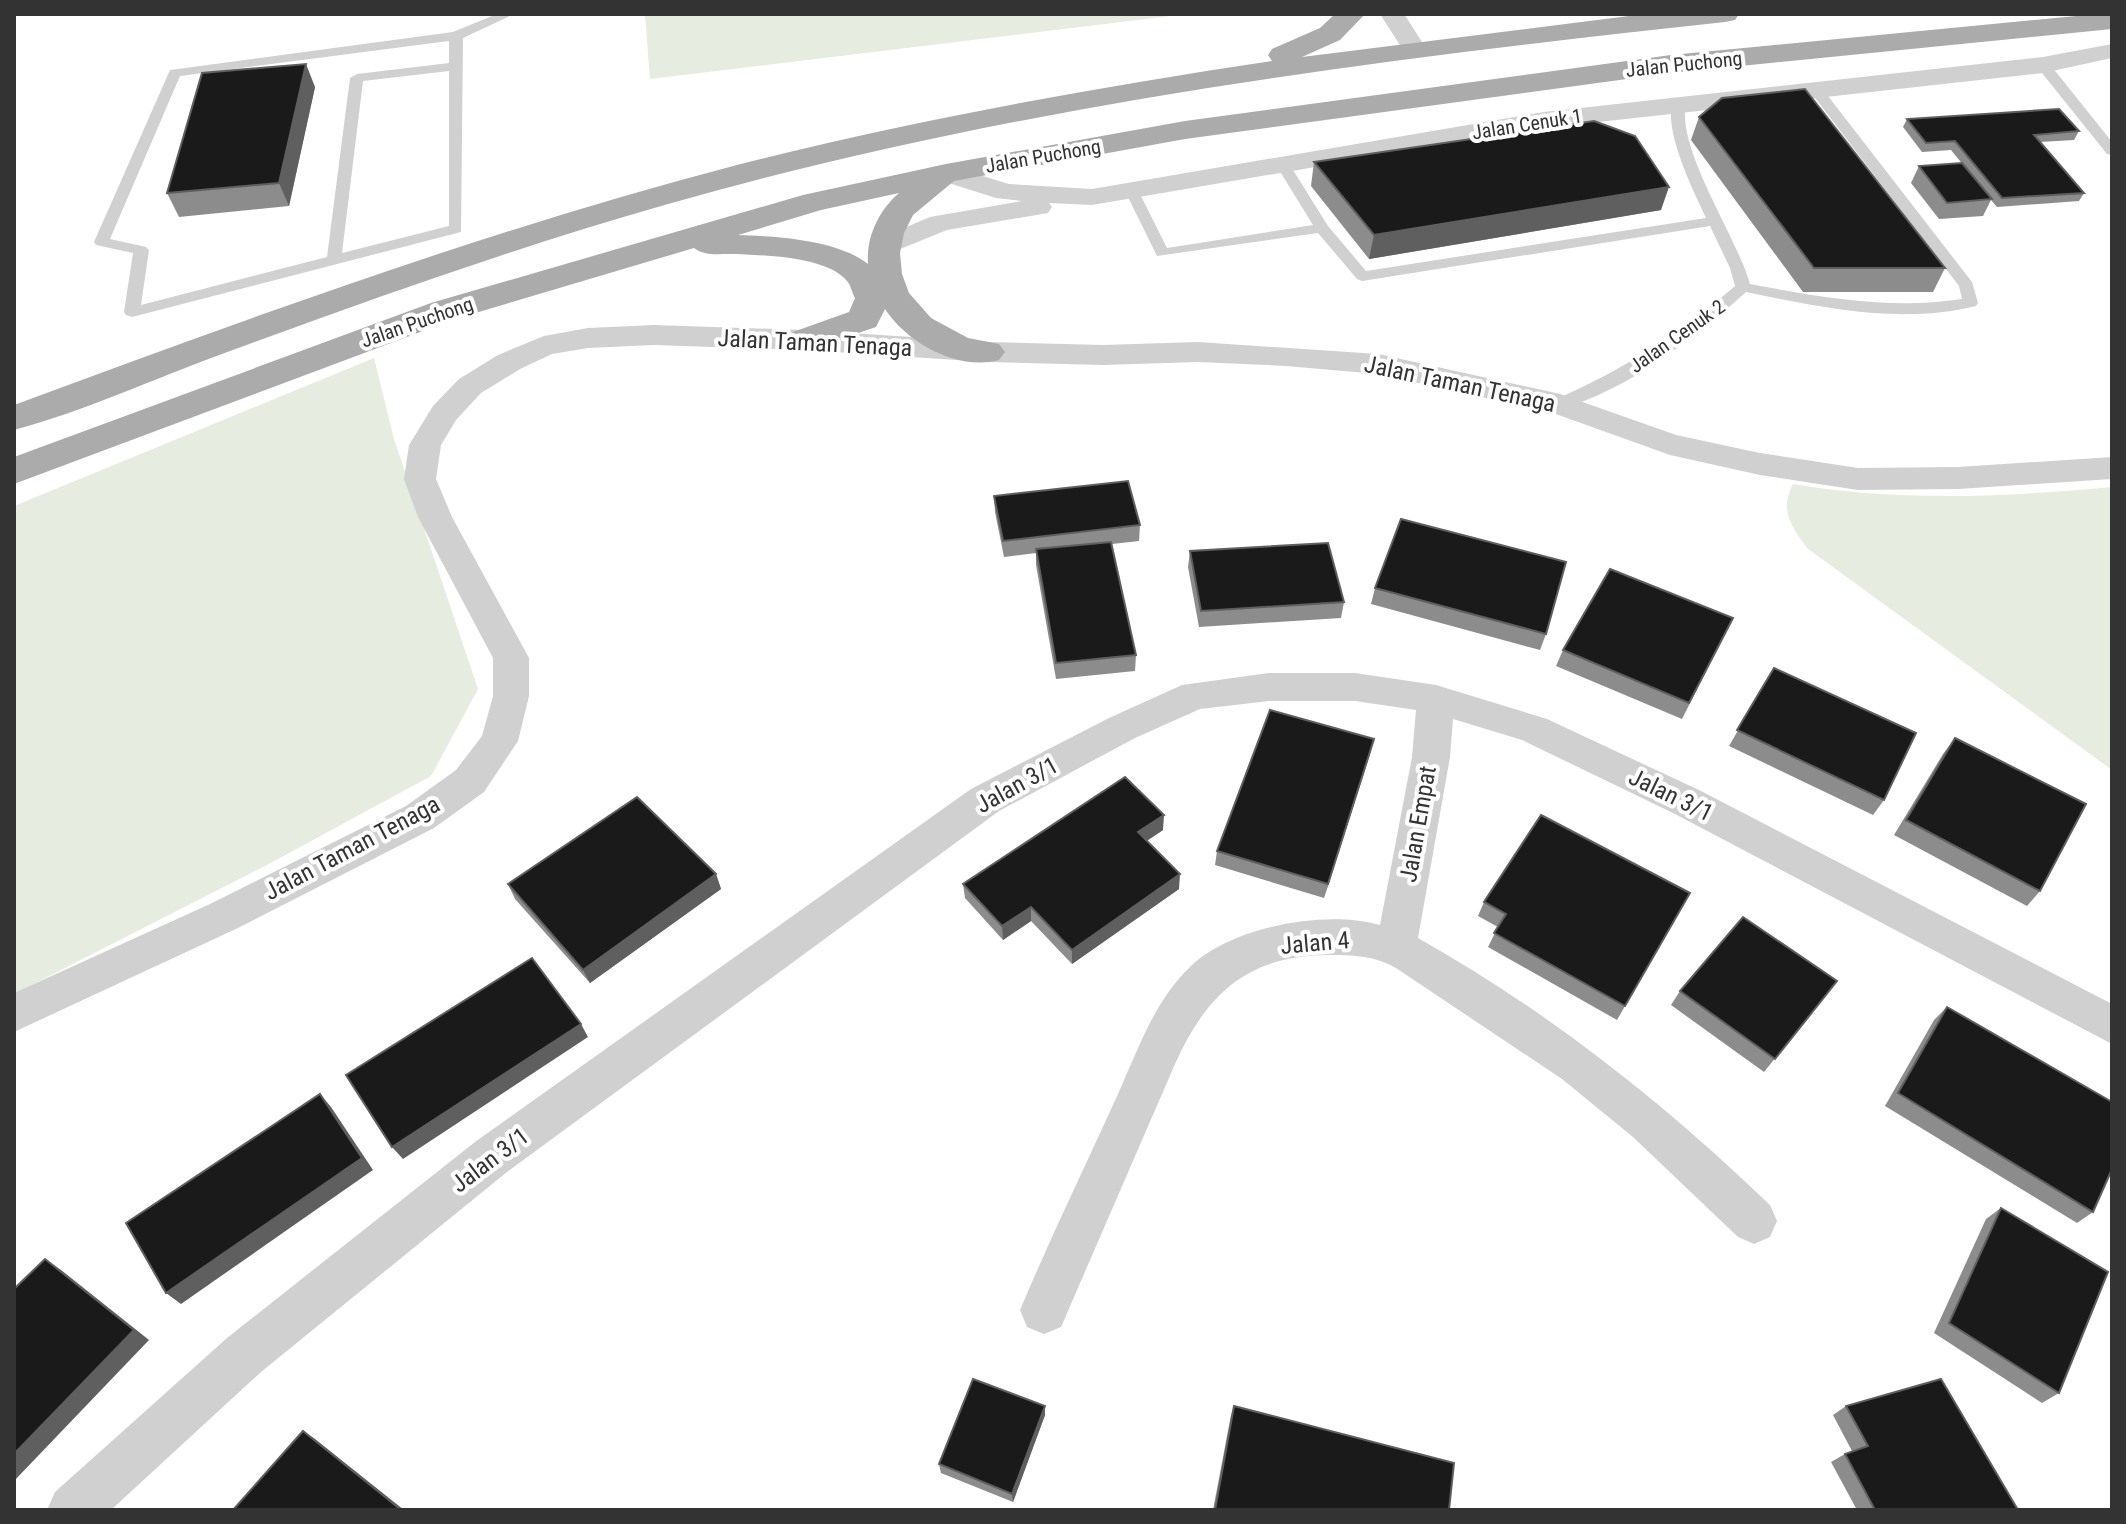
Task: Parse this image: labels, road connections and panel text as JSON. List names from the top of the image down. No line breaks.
{"streets":{"main road":["Jalan Puchong"],"street":["Jalan Cenuk 1","Jalan Taman Tenaga","Jalan 3/1","Jalan Empat","Jalan 4"],"lane":["Jalan Cenuk 2"]},"crossings":[["Jalan Puchong","Jalan Cenuk 1"],["Jalan Cenuk 1","Jalan Cenuk 2"],["Jalan Cenuk 2","Jalan Taman Tenaga"],["Jalan 3/1","Jalan Empat"],["Jalan Empat","Jalan 4"]]}
